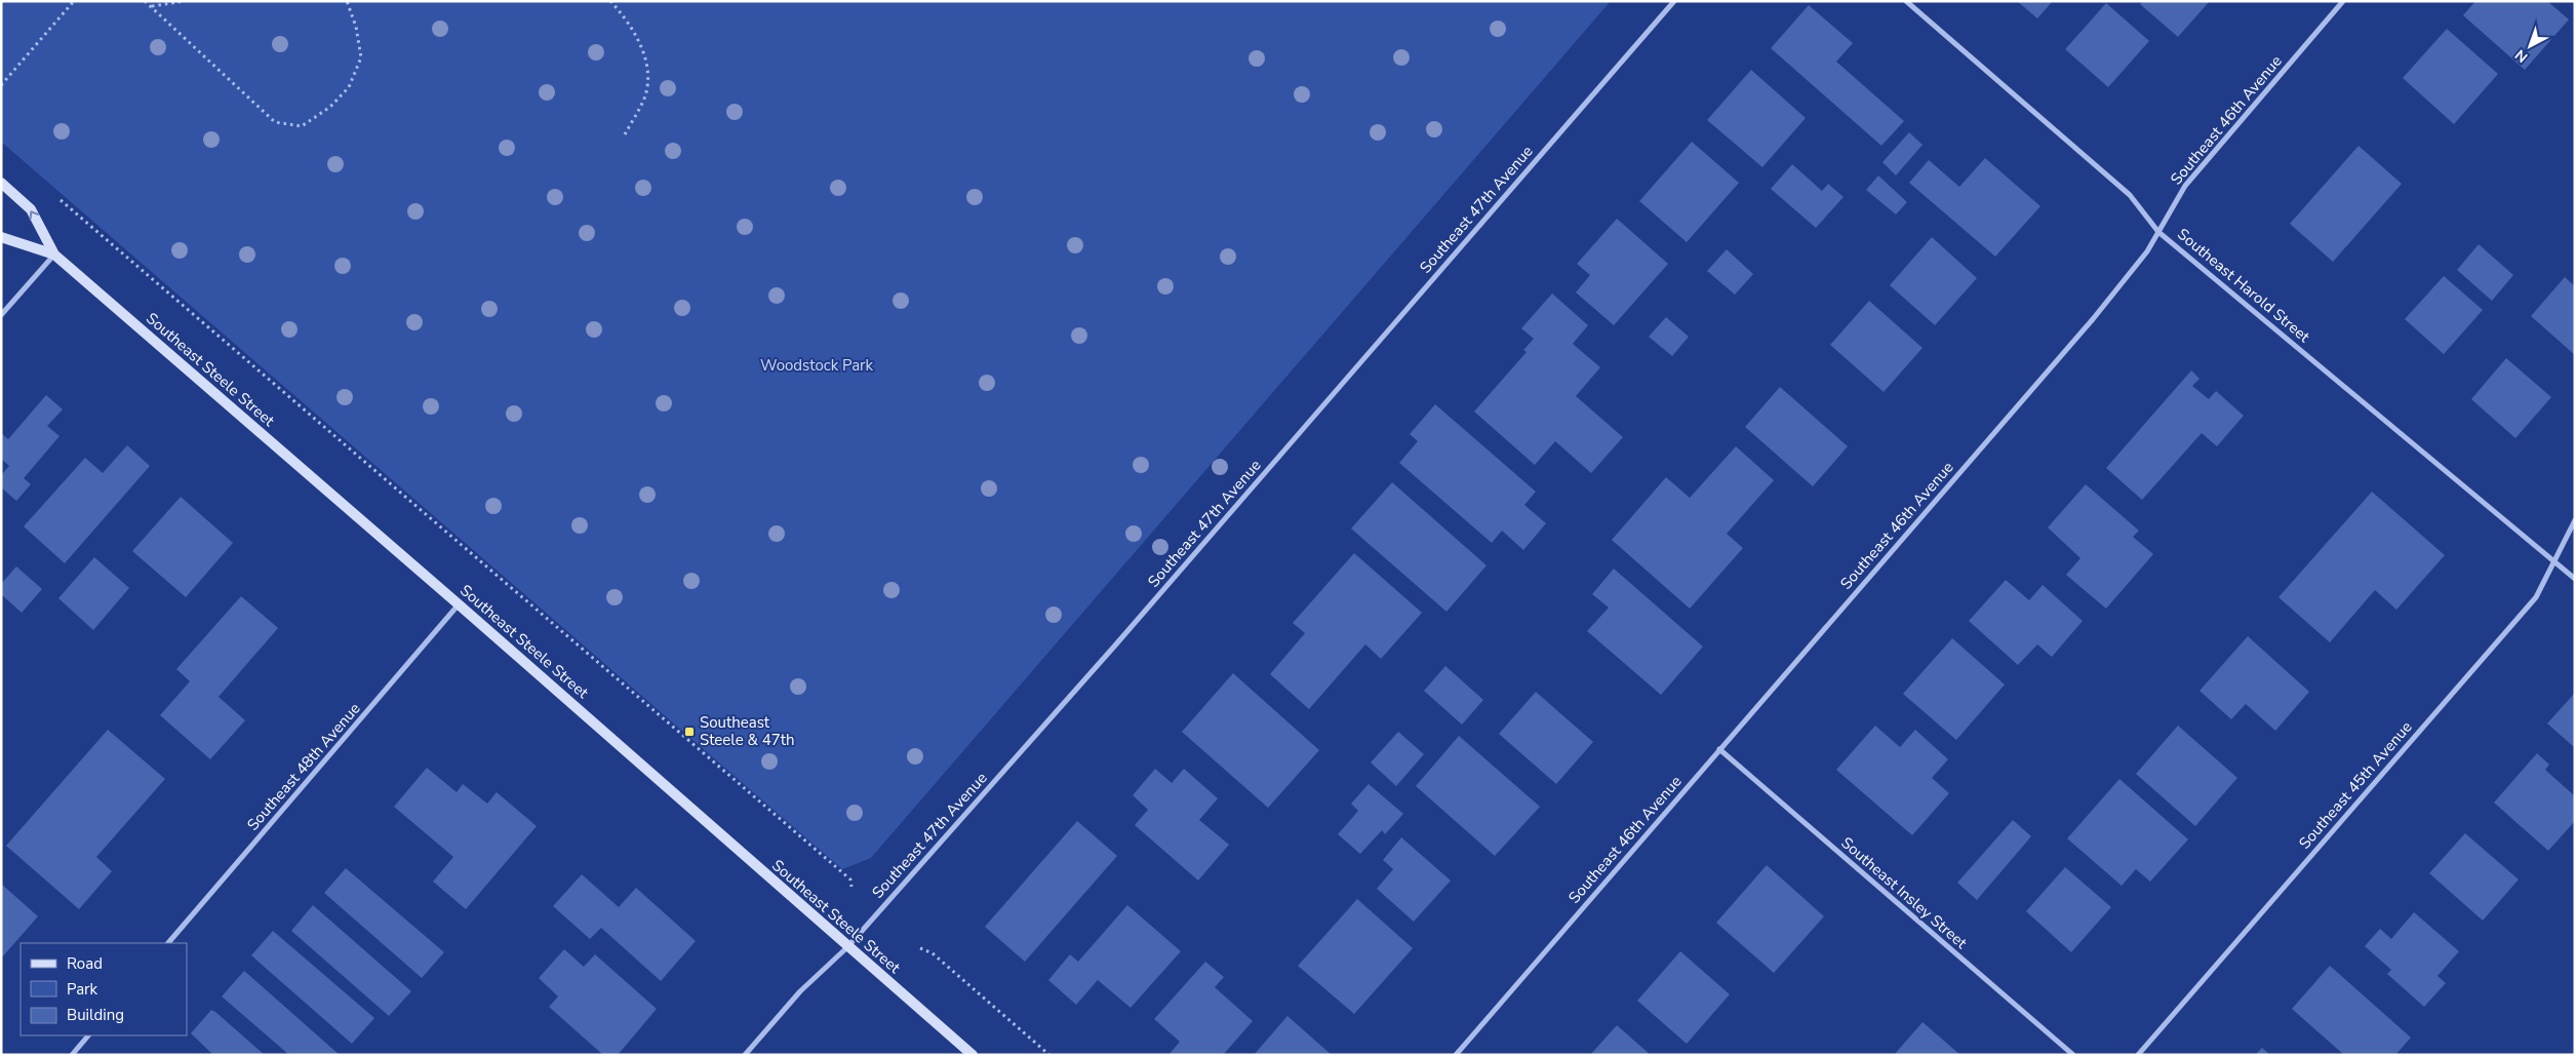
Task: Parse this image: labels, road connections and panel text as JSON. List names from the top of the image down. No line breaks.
{"streets":{"street":["Southeast 46th Avenue","Southeast 47th Avenue","Southeast Harold Street","Southeast Steele Street","Southeast 48th Avenue","Southeast 45th Avenue","Southeast Insley Street"]},"crossings":[["Southeast 46th Avenue","Southeast Harold Street"],["Southeast 46th Avenue","Southeast Insley Street"],["Southeast 47th Avenue","Southeast Steele Street"],["Southeast Harold Street","Southeast 45th Avenue"],["Southeast Steele Street","Southeast 48th Avenue"]],"parks":["Woodstock Park"],"places":{"transit":["Southeast Steele & 47th"]},"legend":["Road","Park","Building"],"north":"bottom left"}
